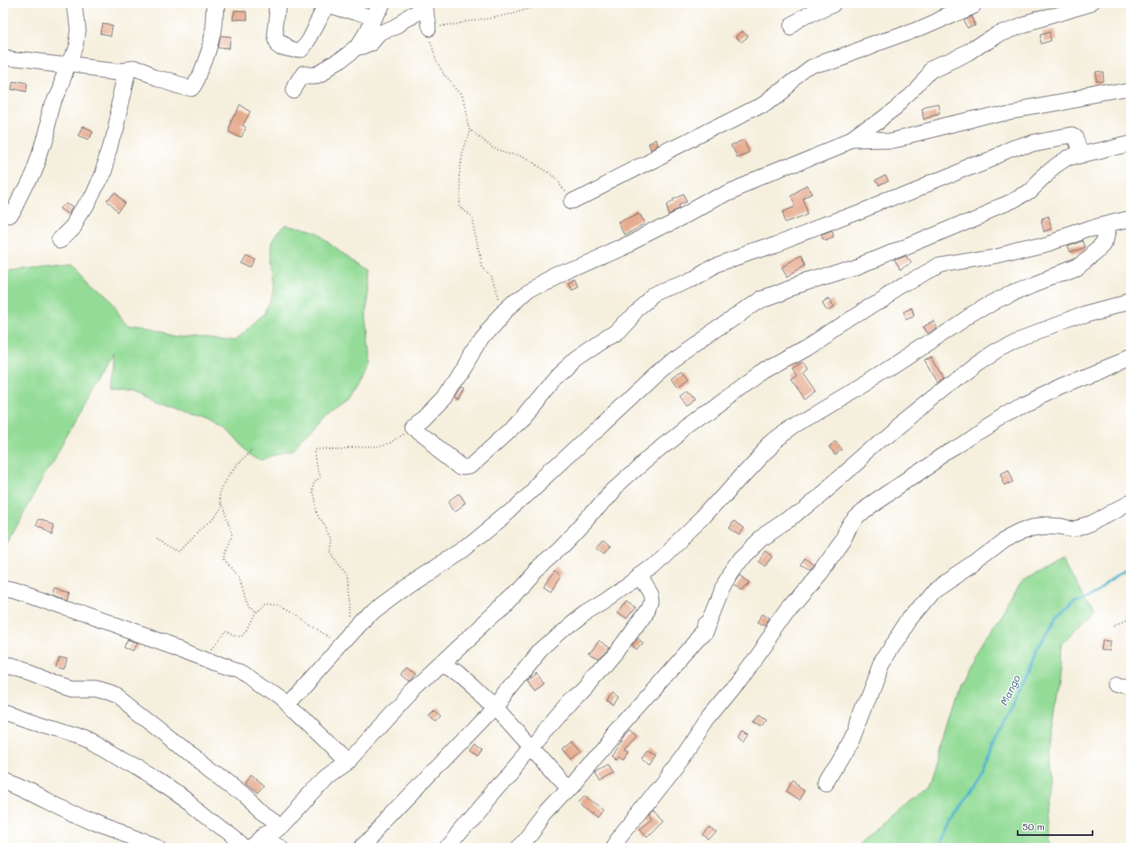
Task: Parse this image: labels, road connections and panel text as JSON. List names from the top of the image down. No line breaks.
{"water":["Mango"],"scale_bar":"50 m"}
